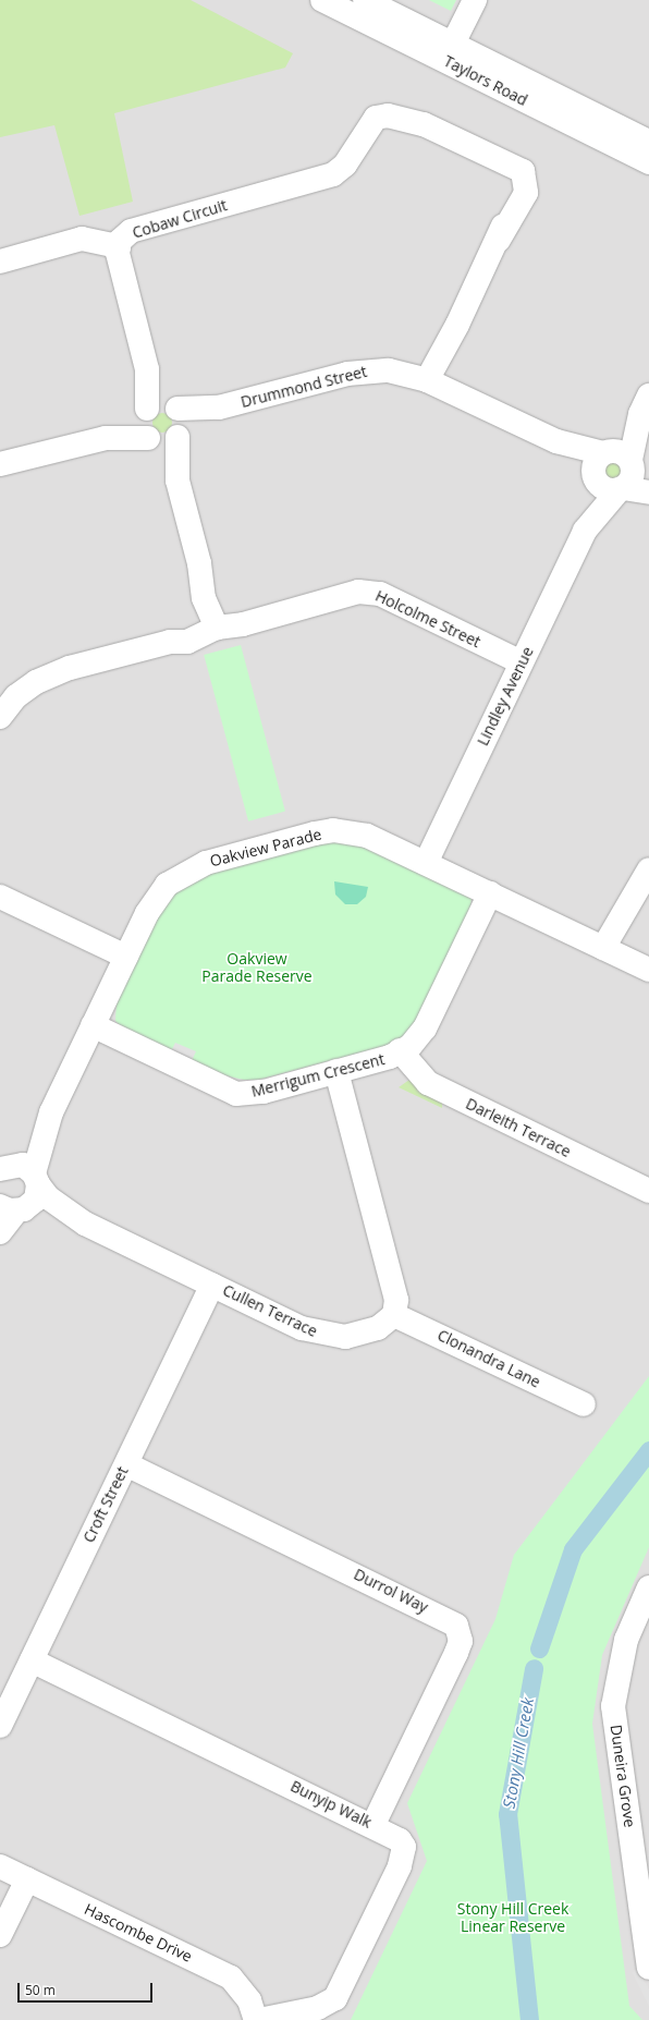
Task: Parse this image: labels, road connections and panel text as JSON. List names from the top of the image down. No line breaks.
{"streets":{"street":["Taylors Road","Cobaw Circuit","Drummond Street","Holcolme Street","Lindley Avenue","Oakview Parade","Merrigum Crescent","Darleith Terrace","Cullen Terrace","Clonandra Lane","Croft Street","Durrol Way","Duneira Grove","Bunyip Walk","Hascombe Drive"]},"crossings":[["Cobaw Circuit","Drummond Street"],["Drummond Street","Lindley Avenue"],["Holcolme Street","Lindley Avenue"],["Lindley Avenue","Oakview Parade"],["Oakview Parade","Merrigum Crescent"],["Oakview Parade","Cullen Terrace"],["Merrigum Crescent","Darleith Terrace"],["Cullen Terrace","Clonandra Lane"],["Cullen Terrace","Croft Street"],["Croft Street","Durrol Way"],["Croft Street","Bunyip Walk"],["Durrol Way","Bunyip Walk"]],"water":["Stony Hill Creek"],"parks":["Oakview Parade Reserve","Stony Hill Creek Linear Reserve"],"scale_bar":"50 m"}
